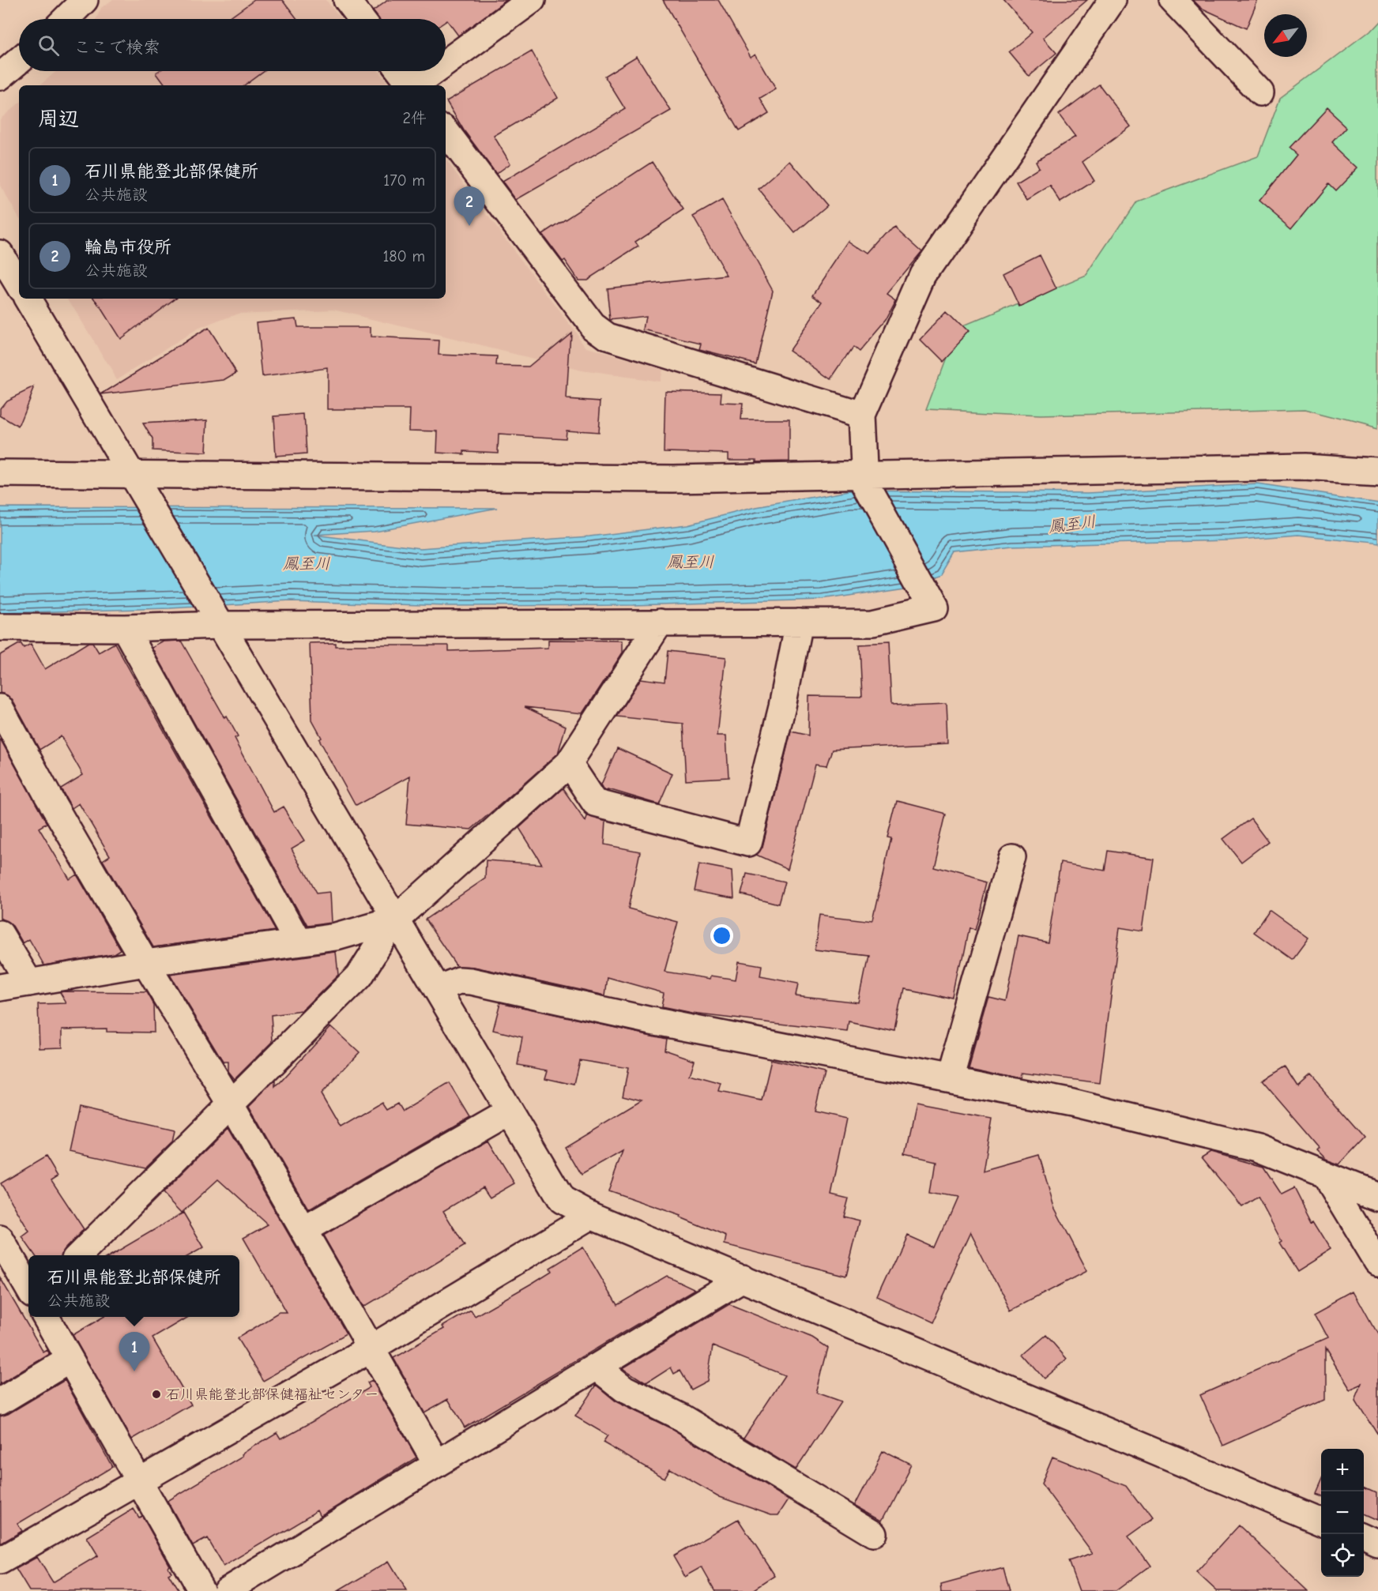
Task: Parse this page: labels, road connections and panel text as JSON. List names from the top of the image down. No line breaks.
{"water":["鳳至川"],"places":["石川県能登北部保健福祉センター"],"north":"bottom left","page":{"search":"ここで検索","heading":["周辺","2件"],"list":[{"mark":"1","name":"石川県能登北部保健所","note":"公共施設","value":"170 m"},{"mark":"2","name":"輪島市役所","note":"公共施設","value":"180 m"}],"pins":["2","1"],"popup":["石川県能登北部保健所","公共施設"],"map_buttons":["+","−"]}}
